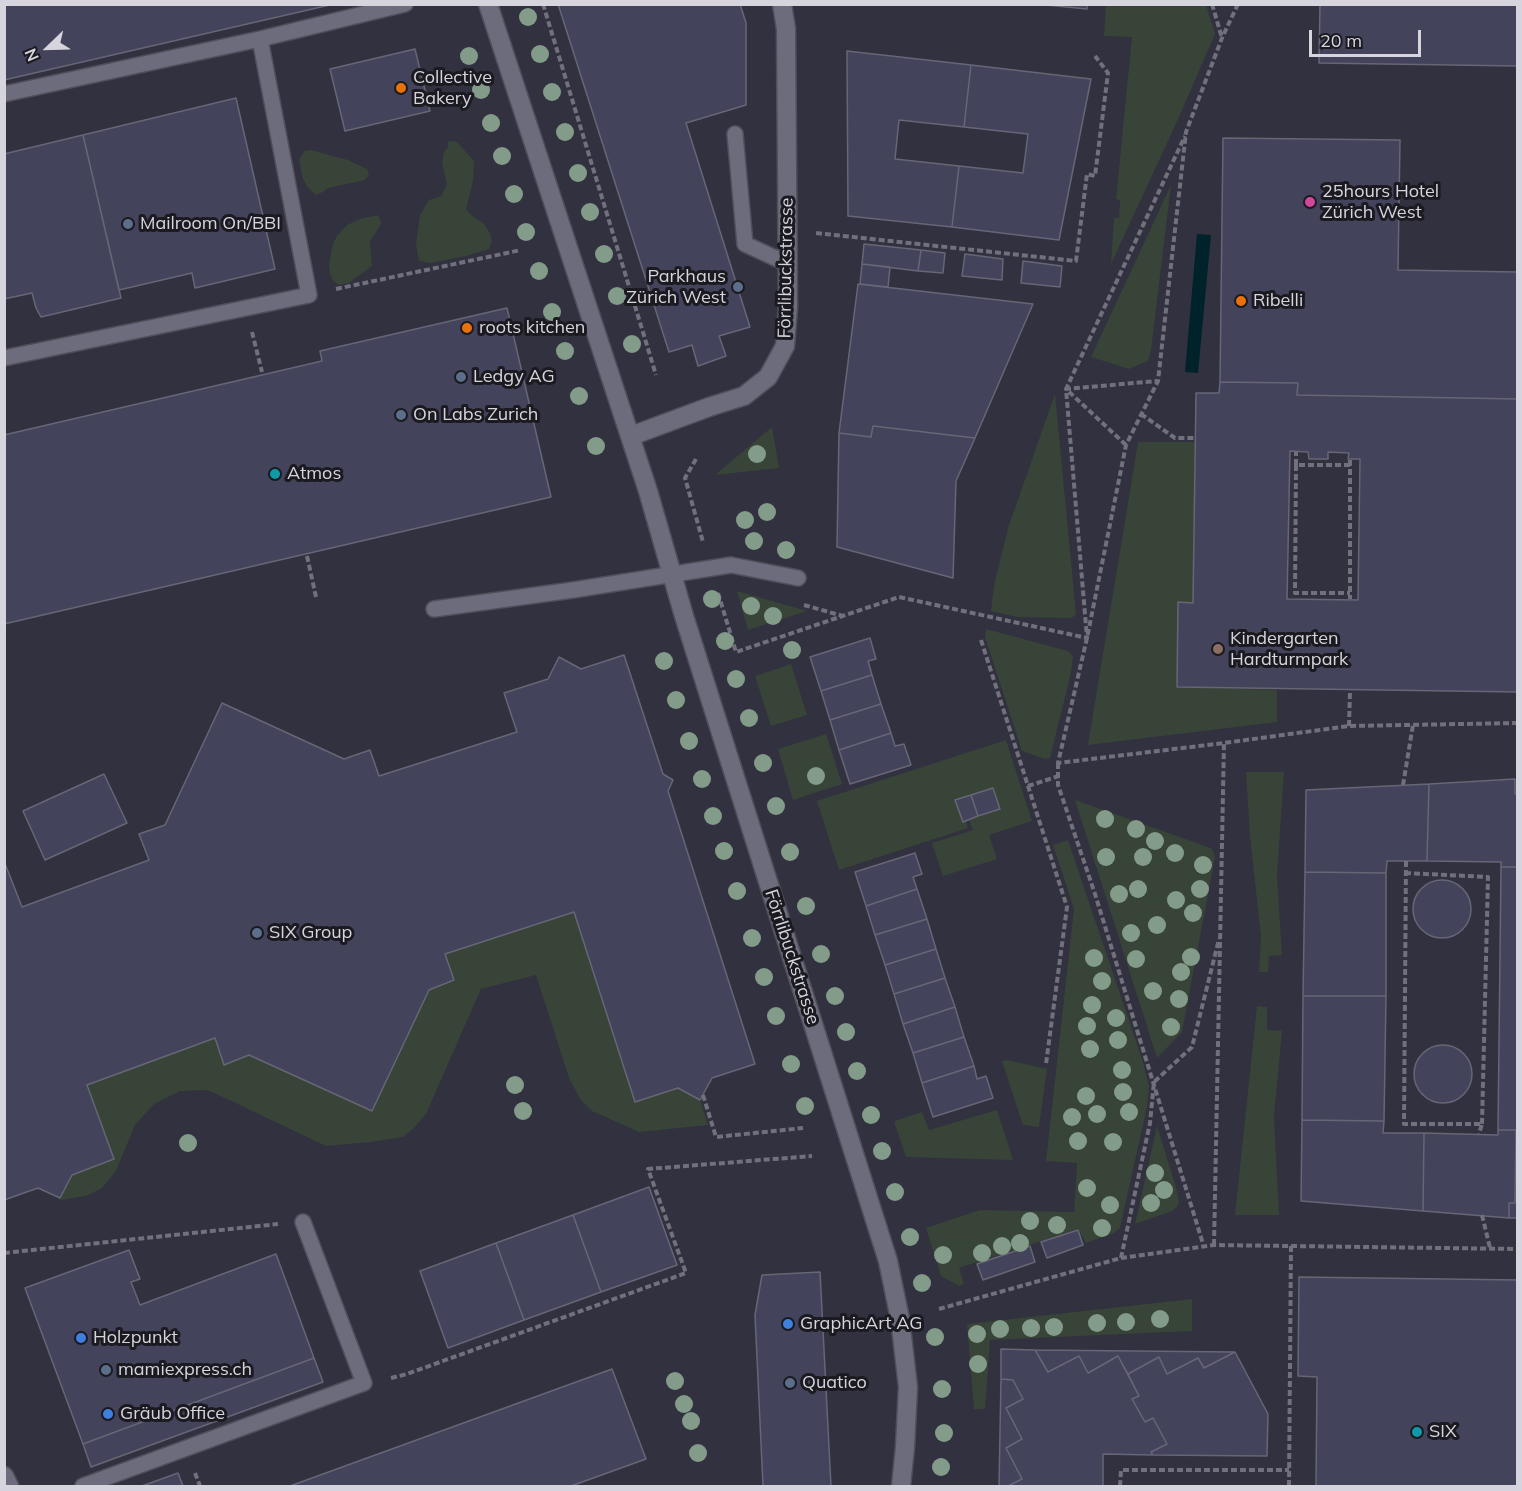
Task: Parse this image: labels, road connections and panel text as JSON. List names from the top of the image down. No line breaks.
{"streets":{"street":["Förrlibuckstrasse"]},"places":["Collective Bakery","25hours Hotel Zürich West","Mailroom On/BBI","Parkhaus Zürich West","Ribelli","roots kitchen","Ledgy AG","On Labs Zurich","Atmos","Kindergarten Hardturmpark","SIX Group","GraphicArt AG","Holzpunkt","mamiexpress.ch","Quatico","Gräub Office","SIX"],"scale_bar":"20 m","north":"bottom left"}
